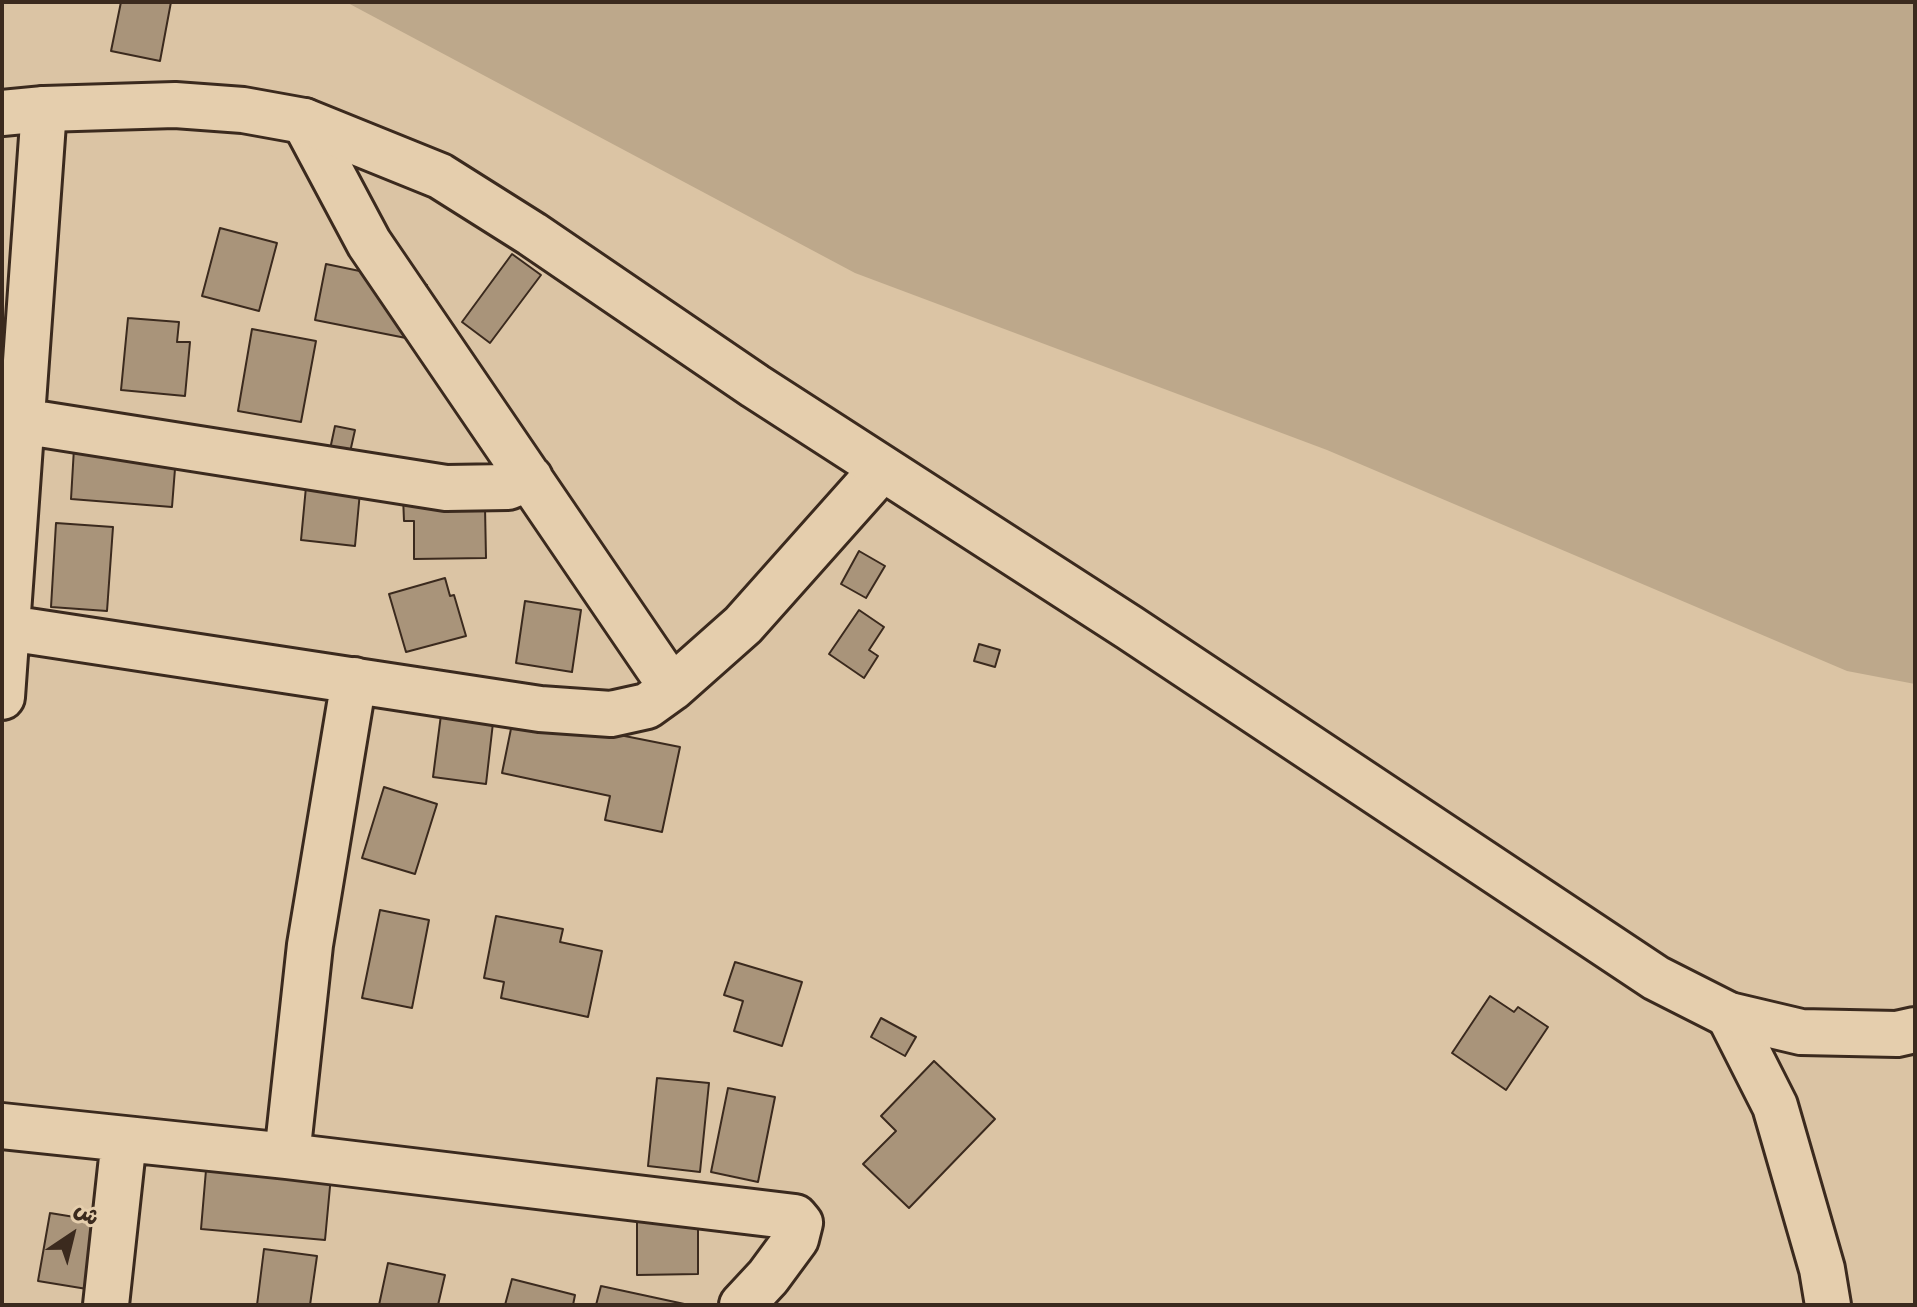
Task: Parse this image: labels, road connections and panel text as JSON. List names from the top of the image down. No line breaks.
{"north":"top right"}
